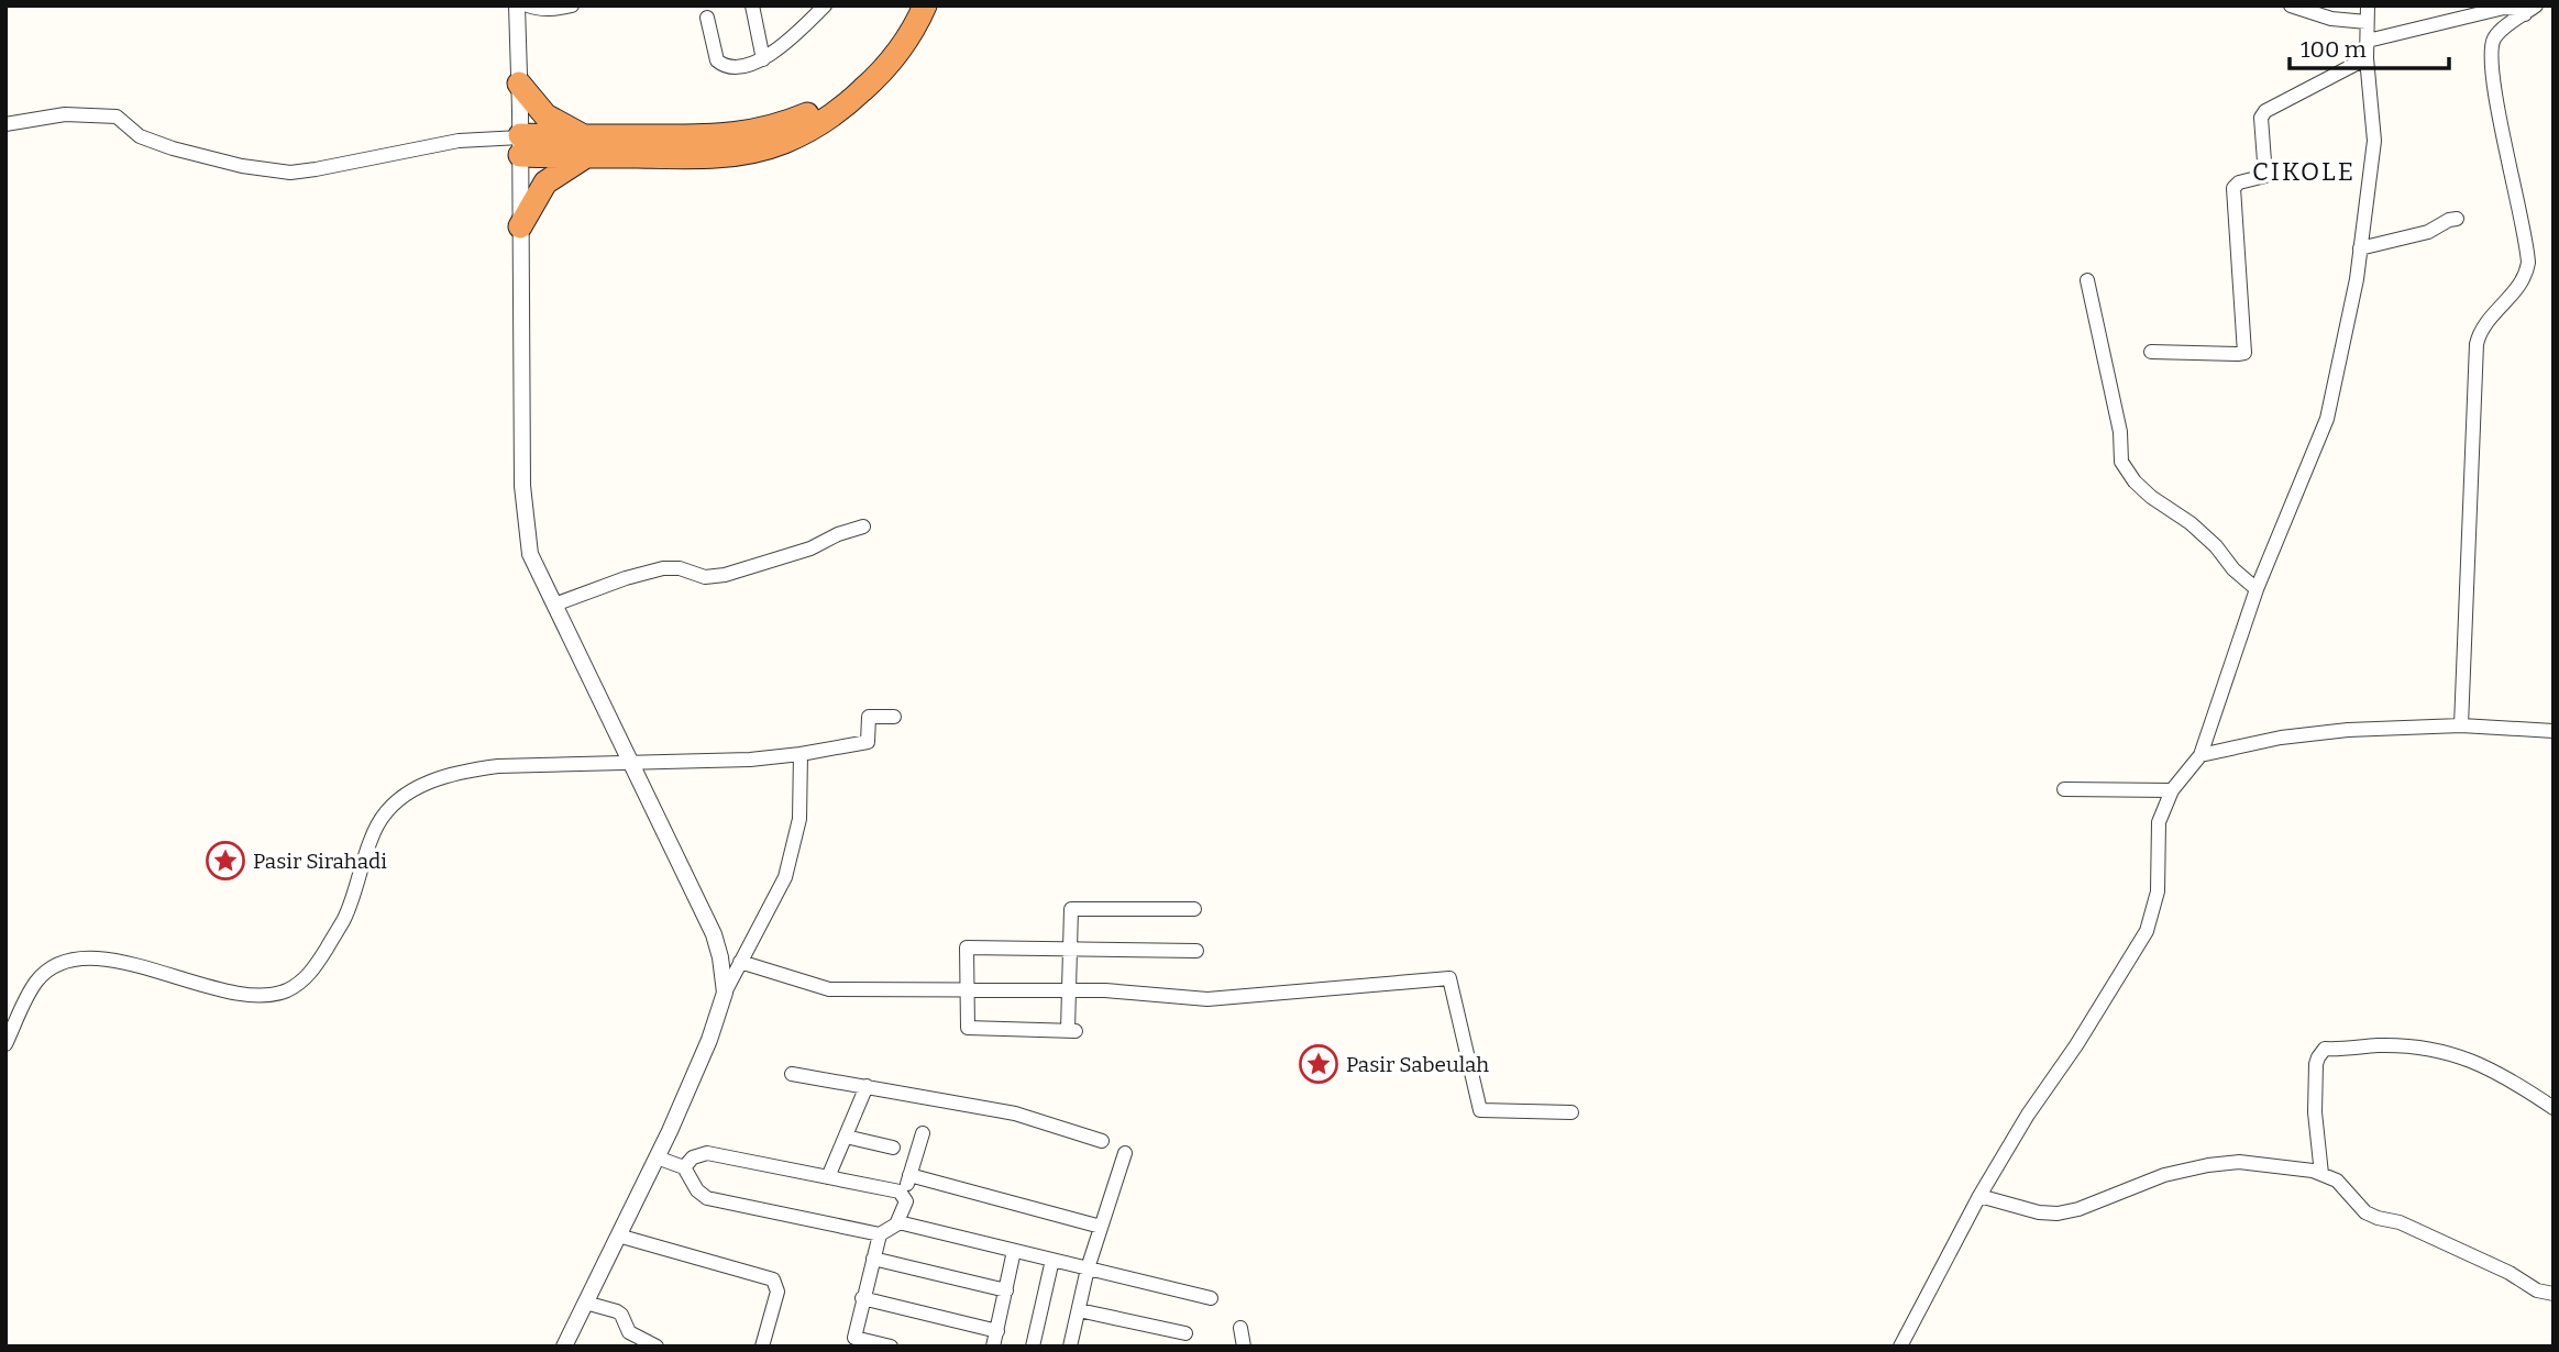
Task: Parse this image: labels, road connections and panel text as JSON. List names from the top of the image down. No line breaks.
{"districts":["CIKOLE"],"places":{"place":["Pasir Sirahadi","Pasir Sabeulah"]},"scale_bar":"100 m"}
